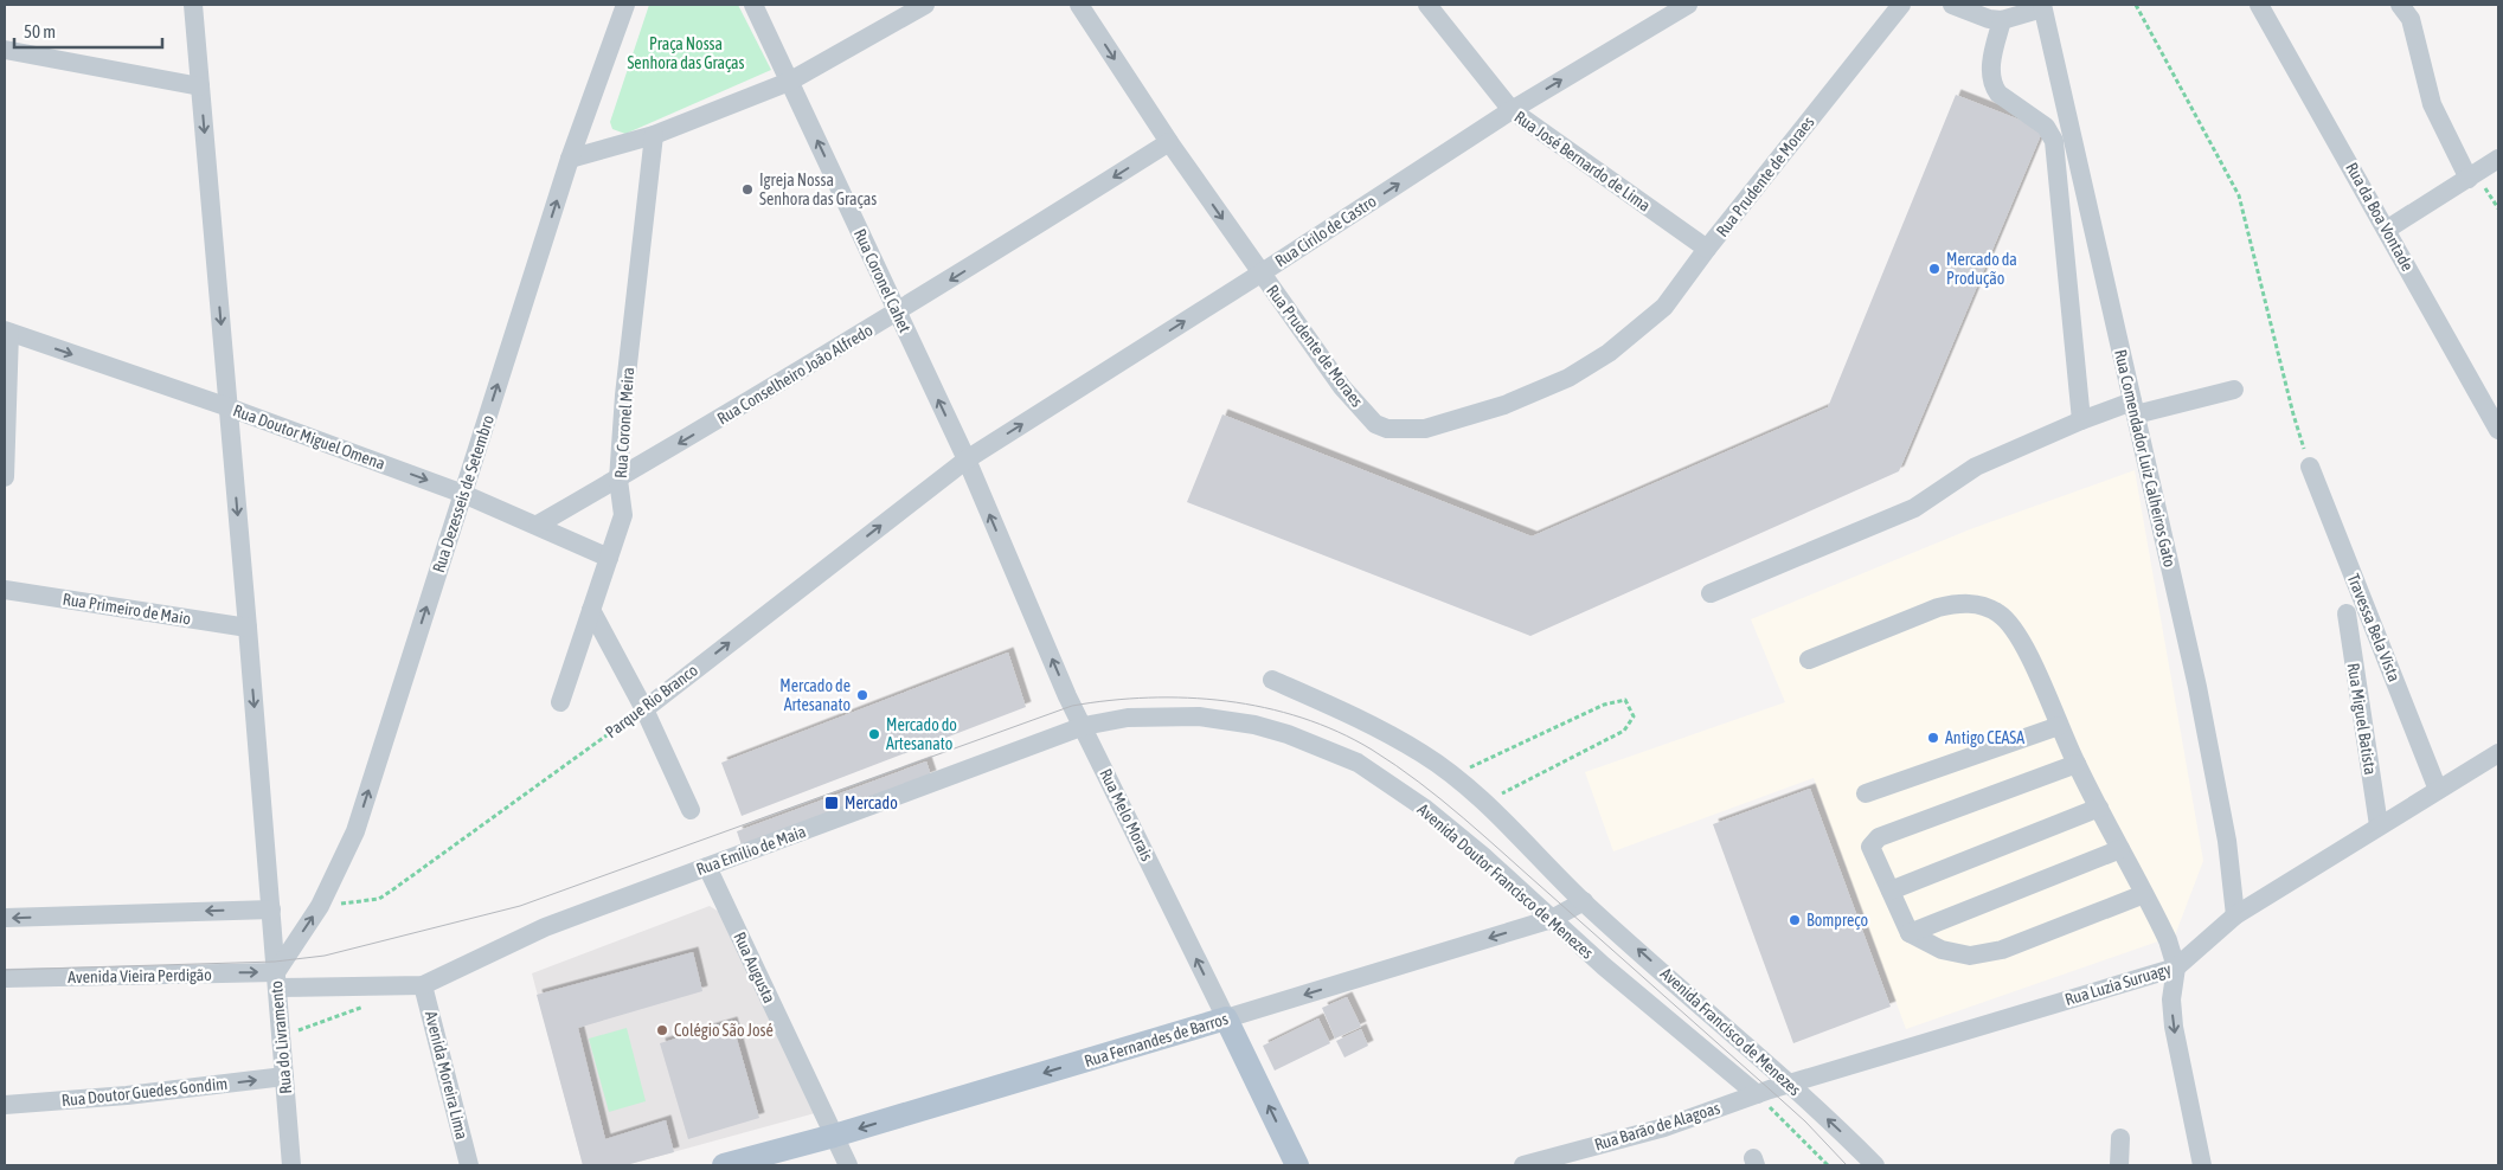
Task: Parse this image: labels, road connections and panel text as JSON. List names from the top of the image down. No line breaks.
{"streets":{"main road":["Rua Melo Morais","Rua Fernandes de Barros"],"street":["Rua José Bernardo de Lima","Rua Prudente de Moraes","Rua da Boa Vontade","Rua Cirilo de Castro","Rua Coronel Cahet","Rua Conselheiro João Alfredo","Rua Coronel Meira","Rua Doutor Miguel Omena","Rua Comendador Luiz Calheiros Gato","Rua Dezesseis de Setembro","Rua Primeiro de Maio","Travessa Bela Vista","Parque Rio Branco","Rua Miguel Batista","Rua Emílio de Maia","Avenida Doutor Francisco de Menezes","Rua Augusta","Avenida Vieira Perdigão","Rua Luzia Suruagy","Avenida Francisco de Menezes","Rua do Livramento","Avenida Moreira Lima","Rua Doutor Guedes Gondim","Rua Barão de Alagoas"]},"crossings":[["Rua José Bernardo de Lima","Rua Prudente de Moraes"],["Rua José Bernardo de Lima","Rua Cirilo de Castro"],["Rua Prudente de Moraes","Rua Cirilo de Castro"],["Rua Prudente de Moraes","Rua Conselheiro João Alfredo"],["Rua Cirilo de Castro","Rua Coronel Cahet"],["Rua Cirilo de Castro","Parque Rio Branco"],["Rua Cirilo de Castro","Rua Melo Morais"],["Rua Coronel Cahet","Rua Conselheiro João Alfredo"],["Rua Coronel Cahet","Parque Rio Branco"],["Rua Coronel Cahet","Rua Melo Morais"],["Rua Conselheiro João Alfredo","Rua Coronel Meira"],["Rua Conselheiro João Alfredo","Rua Doutor Miguel Omena"],["Rua Coronel Meira","Rua Doutor Miguel Omena"],["Rua Doutor Miguel Omena","Rua Dezesseis de Setembro"],["Rua Doutor Miguel Omena","Rua do Livramento"],["Rua Comendador Luiz Calheiros Gato","Rua Luzia Suruagy"],["Rua Dezesseis de Setembro","Parque Rio Branco"],["Rua Dezesseis de Setembro","Rua Emílio de Maia"],["Rua Dezesseis de Setembro","Avenida Vieira Perdigão"],["Rua Dezesseis de Setembro","Rua do Livramento"],["Rua Primeiro de Maio","Rua do Livramento"],["Travessa Bela Vista","Rua Luzia Suruagy"],["Parque Rio Branco","Rua Melo Morais"],["Rua Miguel Batista","Rua Luzia Suruagy"],["Rua Melo Morais","Rua Emílio de Maia"],["Rua Melo Morais","Avenida Doutor Francisco de Menezes"],["Rua Melo Morais","Rua Fernandes de Barros"],["Rua Emílio de Maia","Avenida Doutor Francisco de Menezes"],["Rua Emílio de Maia","Rua Augusta"],["Rua Emílio de Maia","Avenida Vieira Perdigão"],["Rua Emílio de Maia","Rua do Livramento"],["Rua Emílio de Maia","Avenida Moreira Lima"],["Avenida Doutor Francisco de Menezes","Rua Fernandes de Barros"],["Avenida Doutor Francisco de Menezes","Rua Barão de Alagoas"],["Rua Augusta","Rua Fernandes de Barros"],["Avenida Vieira Perdigão","Rua do Livramento"],["Rua Luzia Suruagy","Avenida Francisco de Menezes"],["Rua Luzia Suruagy","Rua Barão de Alagoas"],["Avenida Francisco de Menezes","Rua Fernandes de Barros"],["Avenida Francisco de Menezes","Rua Barão de Alagoas"],["Rua do Livramento","Rua Doutor Guedes Gondim"]],"one_way":["Rua Cirilo de Castro","Rua Coronel Cahet","Rua Conselheiro João Alfredo","Rua Doutor Miguel Omena","Rua Dezesseis de Setembro","Parque Rio Branco","Rua Melo Morais","Avenida Francisco de Menezes","Rua do Livramento","Rua Fernandes de Barros","Rua Doutor Guedes Gondim"],"parks":["Praça Nossa Senhora das Graças"],"places":{"other":["Igreja Nossa Senhora das Graças","Mercado da Produção","Mercado de Artesanato","Mercado do Artesanato","Antigo CEASA","Bompreço","Colégio São José"],"transit":["Mercado"]},"scale_bar":"50 m"}
